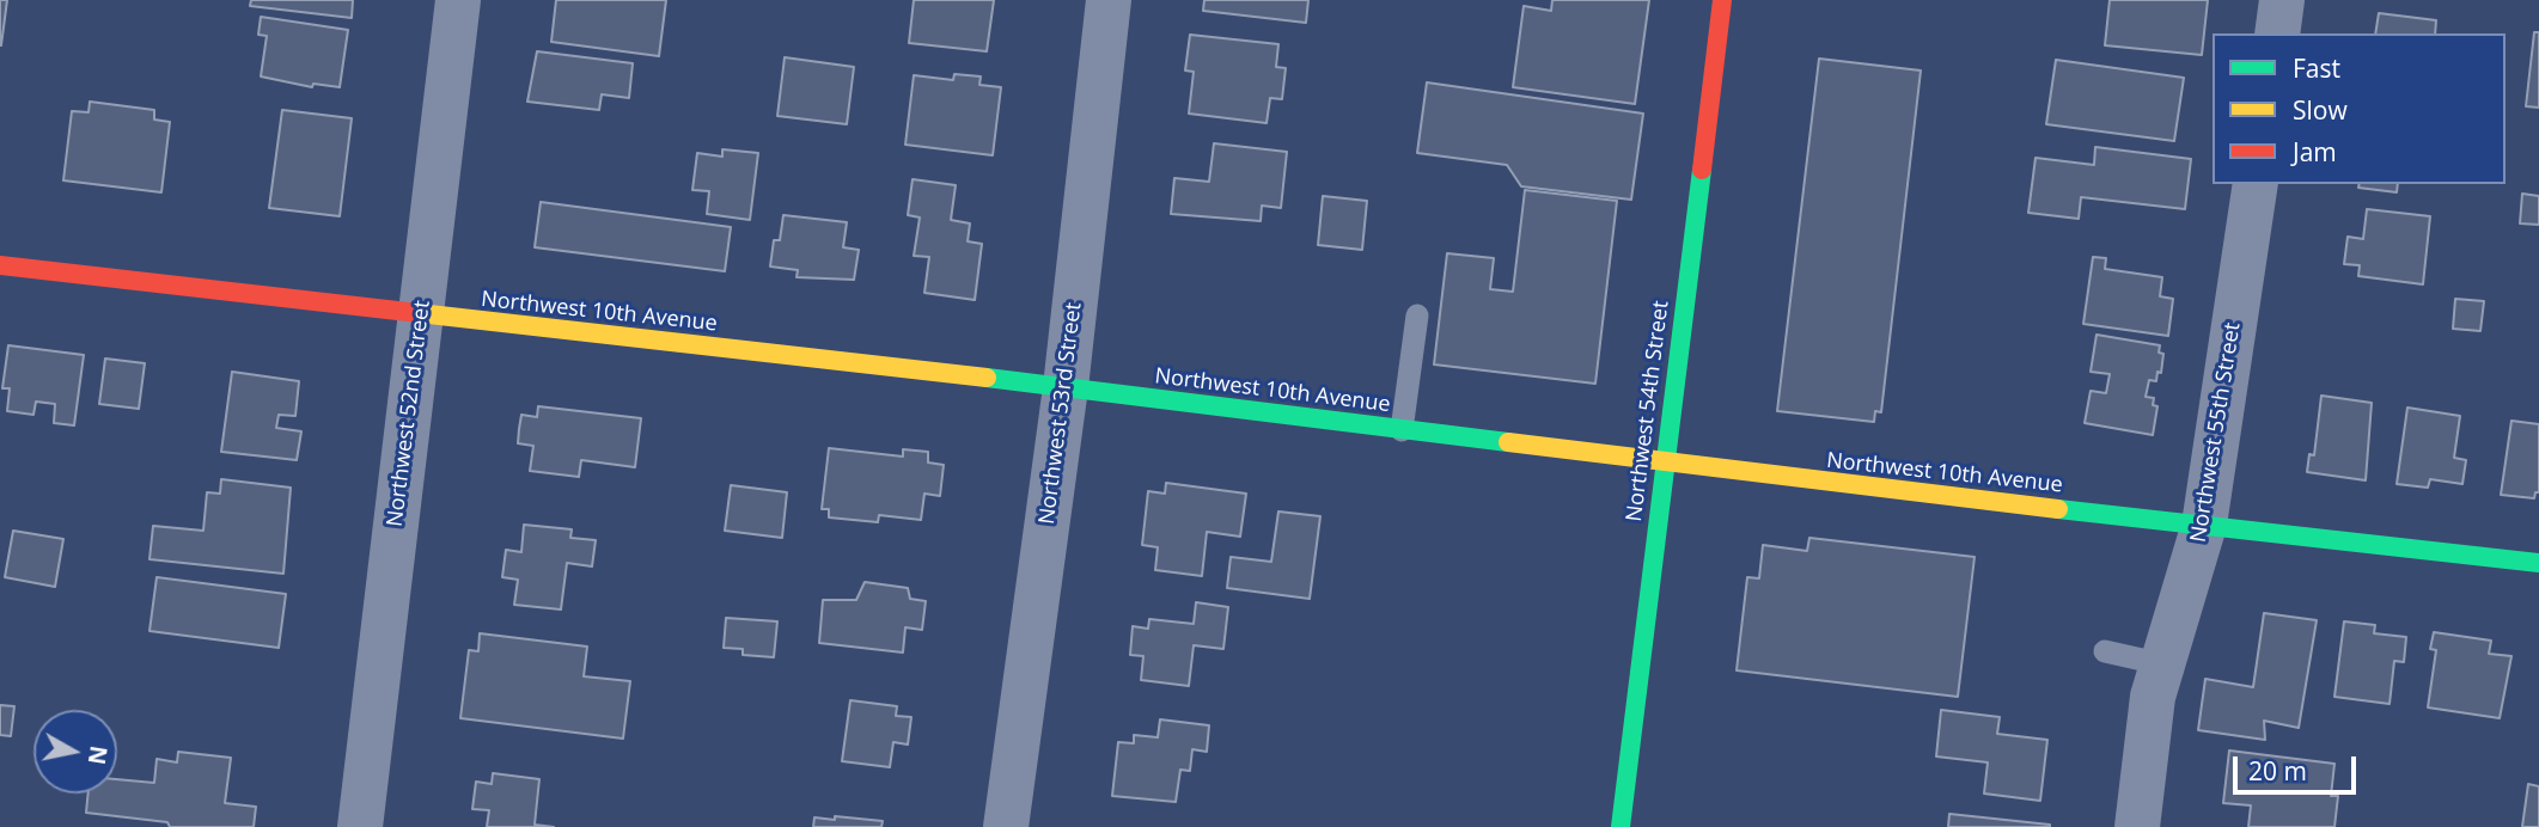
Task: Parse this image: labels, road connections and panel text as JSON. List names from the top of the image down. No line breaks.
{"streets":{"street":["Northwest 10th Avenue","Northwest 54th Street","Northwest 52nd Street","Northwest 53rd Street","Northwest 55th Street"]},"crossings":[["Northwest 10th Avenue","Northwest 54th Street"],["Northwest 10th Avenue","Northwest 52nd Street"],["Northwest 10th Avenue","Northwest 53rd Street"],["Northwest 10th Avenue","Northwest 55th Street"]],"legend":["Fast","Slow","Jam"],"scale_bar":"20 m","north":"right"}
